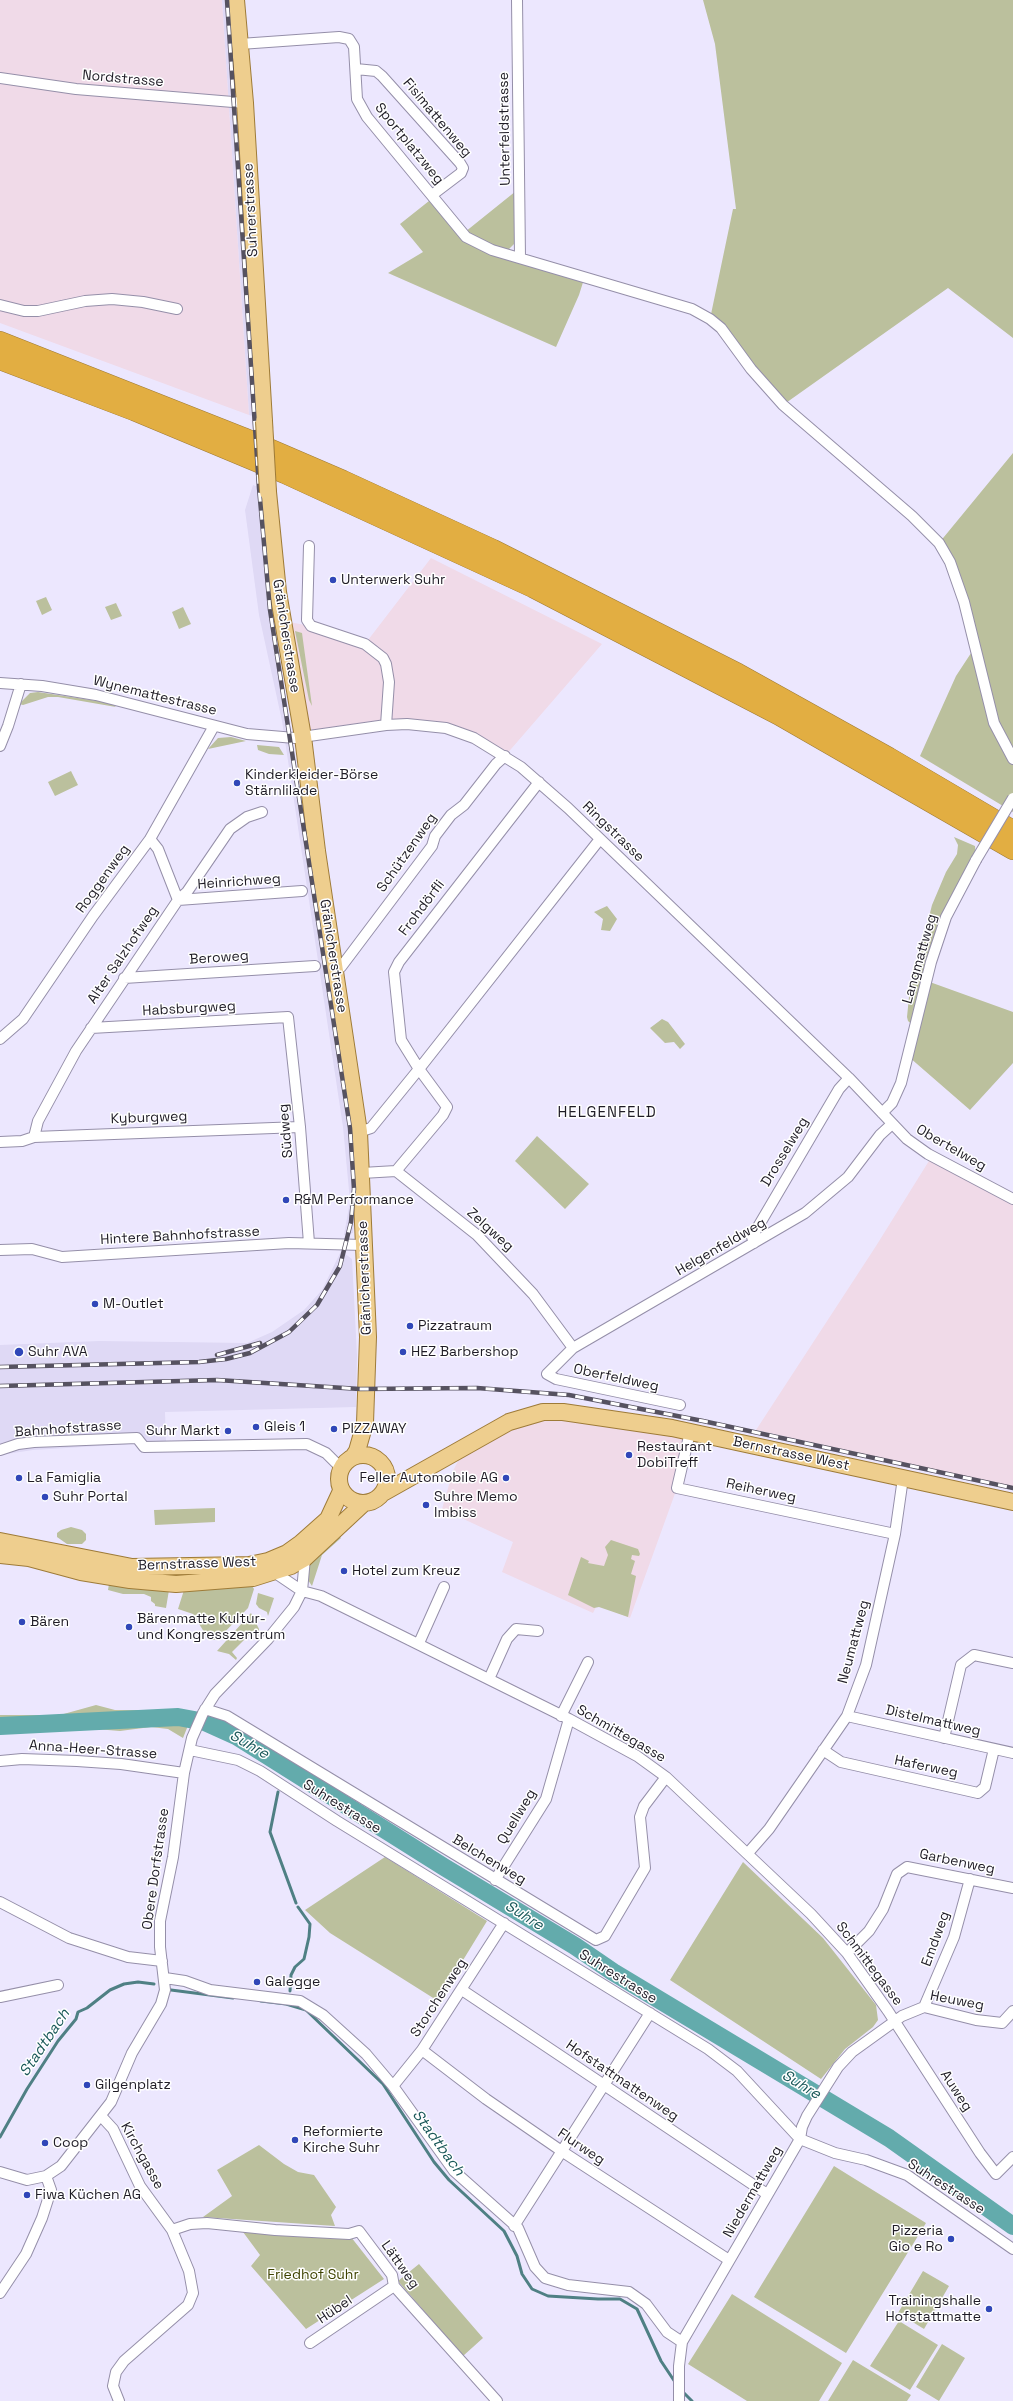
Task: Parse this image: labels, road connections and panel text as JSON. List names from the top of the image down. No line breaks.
{"streets":{"main road":["Suhrerstrasse","Gränicherstrasse","Bernstrasse West"],"street":["Nordstrasse","Fisimattenweg","Unterfeldstrasse","Sportplatzweg","Wynemattestrasse","Ringstrasse","Schützenweg","Roggenweg","Heinrichweg","Frohdörfli","Alter Salzhofweg","Beroweg","Langmattweg","Habsburgweg","Kyburgweg","Südweg","Obertelweg","Drosselweg","Zelgweg","Hintere Bahnhofstrasse","Helgenfeldweg","Oberfeldweg","Bahnhofstrasse","Reiherweg","Neumattweg","Distelmattweg","Schmittegasse","Anna-Heer-Strasse","Haferweg","Suhrestrasse","Quellweg","Belchenweg","Garbenweg","Obere Dorfstrasse","Emdweg","Storchenweg","Heuweg","Hofstattmattenweg","Auweg","Flurweg","Kirchgasse","Niedermattweg","Lättweg","Hübel"]},"crossings":[["Nordstrasse","Suhrerstrasse"],["Fisimattenweg","Sportplatzweg"],["Unterfeldstrasse","Sportplatzweg"],["Sportplatzweg","Suhrerstrasse"],["Suhrerstrasse","Gränicherstrasse"],["Gränicherstrasse","Wynemattestrasse"],["Gränicherstrasse","Ringstrasse"],["Gränicherstrasse","Schützenweg"],["Gränicherstrasse","Hintere Bahnhofstrasse"],["Gränicherstrasse","Bahnhofstrasse"],["Gränicherstrasse","Bernstrasse West"],["Wynemattestrasse","Ringstrasse"],["Wynemattestrasse","Roggenweg"],["Ringstrasse","Schützenweg"],["Ringstrasse","Frohdörfli"],["Ringstrasse","Obertelweg"],["Ringstrasse","Drosselweg"],["Heinrichweg","Alter Salzhofweg"],["Frohdörfli","Zelgweg"],["Alter Salzhofweg","Beroweg"],["Alter Salzhofweg","Habsburgweg"],["Alter Salzhofweg","Kyburgweg"],["Langmattweg","Obertelweg"],["Habsburgweg","Südweg"],["Kyburgweg","Südweg"],["Südweg","Hintere Bahnhofstrasse"],["Obertelweg","Drosselweg"],["Obertelweg","Helgenfeldweg"],["Drosselweg","Helgenfeldweg"],["Zelgweg","Helgenfeldweg"],["Helgenfeldweg","Oberfeldweg"],["Bahnhofstrasse","Bernstrasse West"],["Bernstrasse West","Reiherweg"],["Bernstrasse West","Neumattweg"],["Bernstrasse West","Schmittegasse"],["Reiherweg","Neumattweg"],["Neumattweg","Distelmattweg"],["Neumattweg","Schmittegasse"],["Neumattweg","Haferweg"],["Distelmattweg","Haferweg"],["Schmittegasse","Quellweg"],["Schmittegasse","Belchenweg"],["Schmittegasse","Garbenweg"],["Schmittegasse","Obere Dorfstrasse"],["Schmittegasse","Heuweg"],["Schmittegasse","Auweg"],["Schmittegasse","Niedermattweg"],["Anna-Heer-Strasse","Obere Dorfstrasse"],["Suhrestrasse","Obere Dorfstrasse"],["Suhrestrasse","Storchenweg"],["Suhrestrasse","Niedermattweg"],["Quellweg","Belchenweg"],["Belchenweg","Obere Dorfstrasse"],["Garbenweg","Emdweg"],["Obere Dorfstrasse","Kirchgasse"],["Emdweg","Heuweg"],["Storchenweg","Hofstattmattenweg"],["Storchenweg","Flurweg"],["Heuweg","Auweg"],["Heuweg","Niedermattweg"],["Hofstattmattenweg","Niedermattweg"],["Auweg","Niedermattweg"],["Flurweg","Niedermattweg"],["Kirchgasse","Lättweg"],["Lättweg","Hübel"]],"districts":["HELGENFELD"],"water":["Suhre","Stadtbach"],"parks":["Friedhof Suhr"],"places":["Unterwerk Suhr","Kinderkleider-Börse Stärnlilade","R&M Performance","M-Outlet","Pizzatraum","Suhr AVA","HEZ Barbershop","Gleis 1","PIZZAWAY","Suhr Markt","Restaurant DobiTreff","La Famiglia","Feller Automobile AG","Suhr Portal","Suhre Memo Imbiss","Hotel zum Kreuz","Bären","Bärenmatte Kultur- und Kongresszentrum","Galegge","Gilgenplatz","Reformierte Kirche Suhr","Coop","Fiwa Küchen AG","Pizzeria Gio e Ro","Trainingshalle Hofstattmatte"]}
